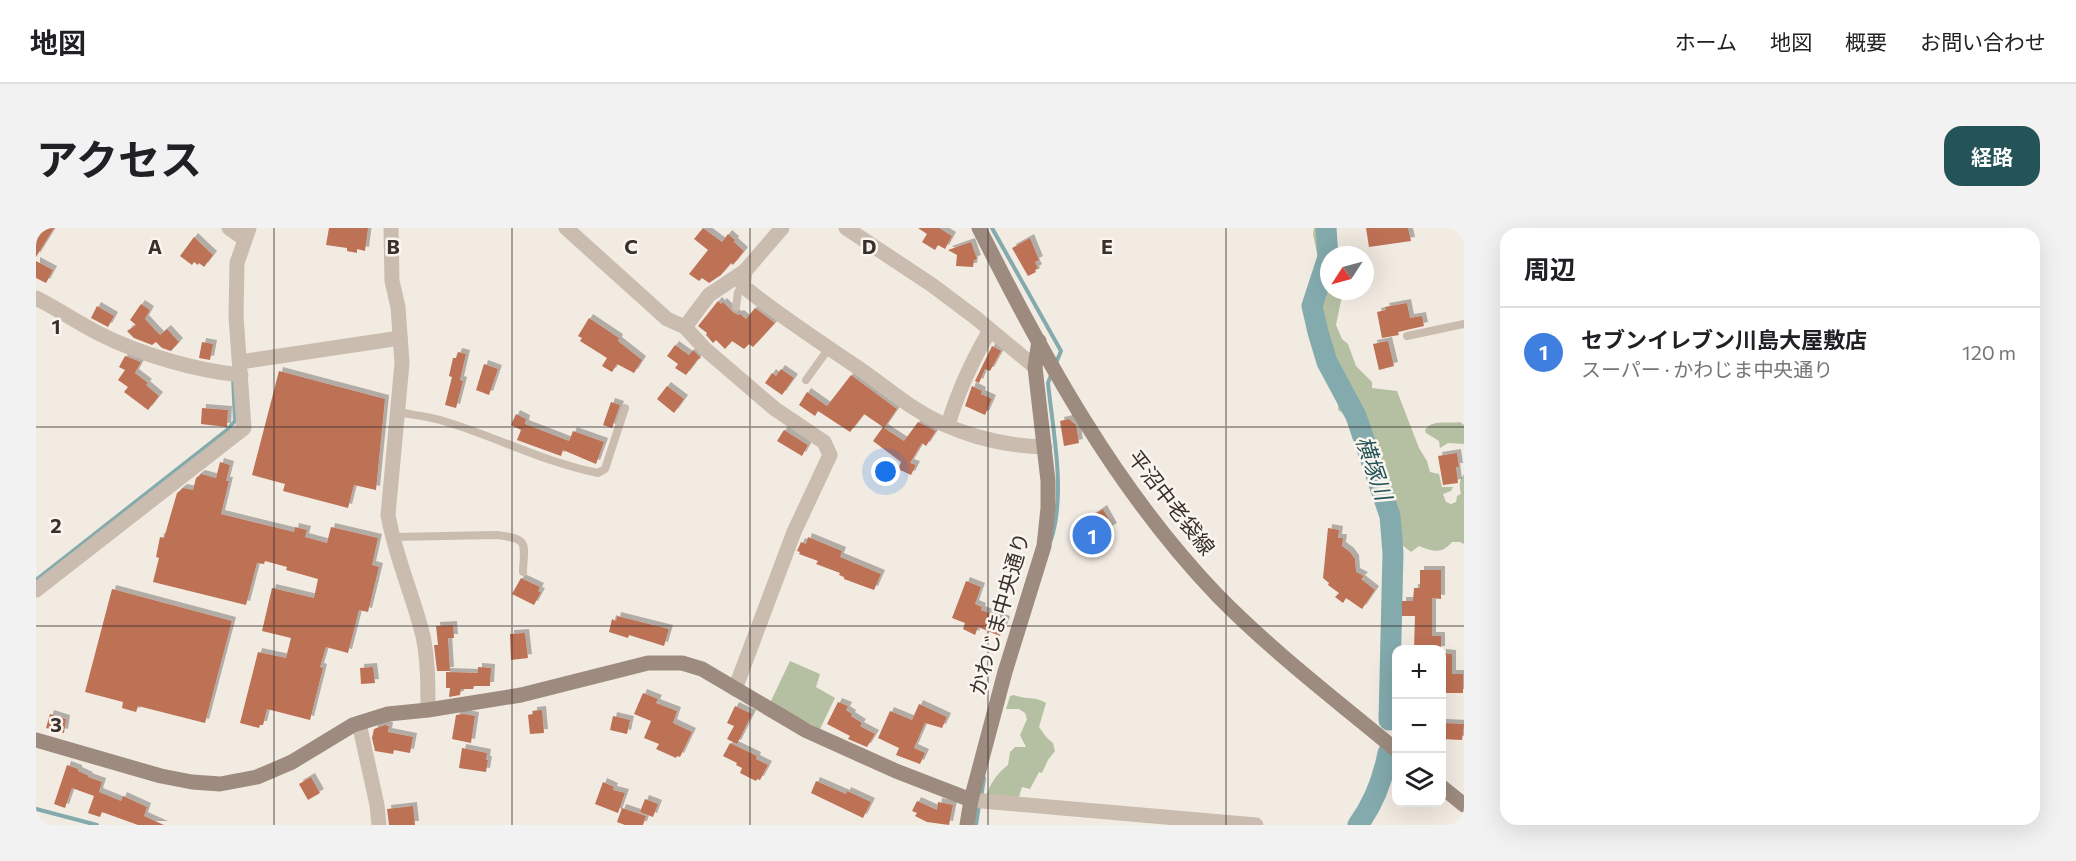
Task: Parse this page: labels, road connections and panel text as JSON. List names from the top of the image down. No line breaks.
{"streets":{"street":["平沼中老袋線","かわじま中央通り"]},"crossings":[["平沼中老袋線","かわじま中央通り"]],"water":["横塚川"],"north":"bottom left","page":{"header":"地図","nav":["ホーム","地図","概要","お問い合わせ"],"title":"アクセス","buttons":"経路","heading":"周辺","list":[{"mark":"1","name":"セブンイレブン川島大屋敷店","note":"スーパー · かわじま中央通り","value":"120 m"}],"pins":"1","map_buttons":["+","−"]},"grid":{"columns":["A","B","C","D","E"],"rows":["1","2","3"]}}
